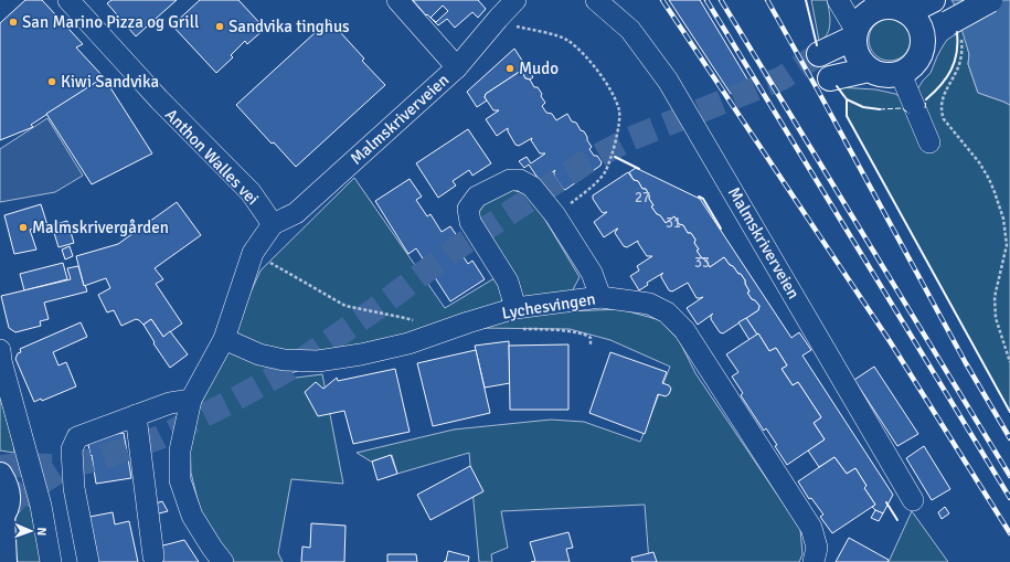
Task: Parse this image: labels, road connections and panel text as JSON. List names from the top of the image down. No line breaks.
{"streets":{"street":["Malmskriverveien","Anthon Walles vei","Lychesvingen"]},"crossings":[["Malmskriverveien","Anthon Walles vei"]],"places":["San Marino Pizza og Grill","Sandvika tinghus","Mudo","Kiwi Sandvika","Malmskrivergården"],"house_numbers":["27","31","33"],"north":"right"}
